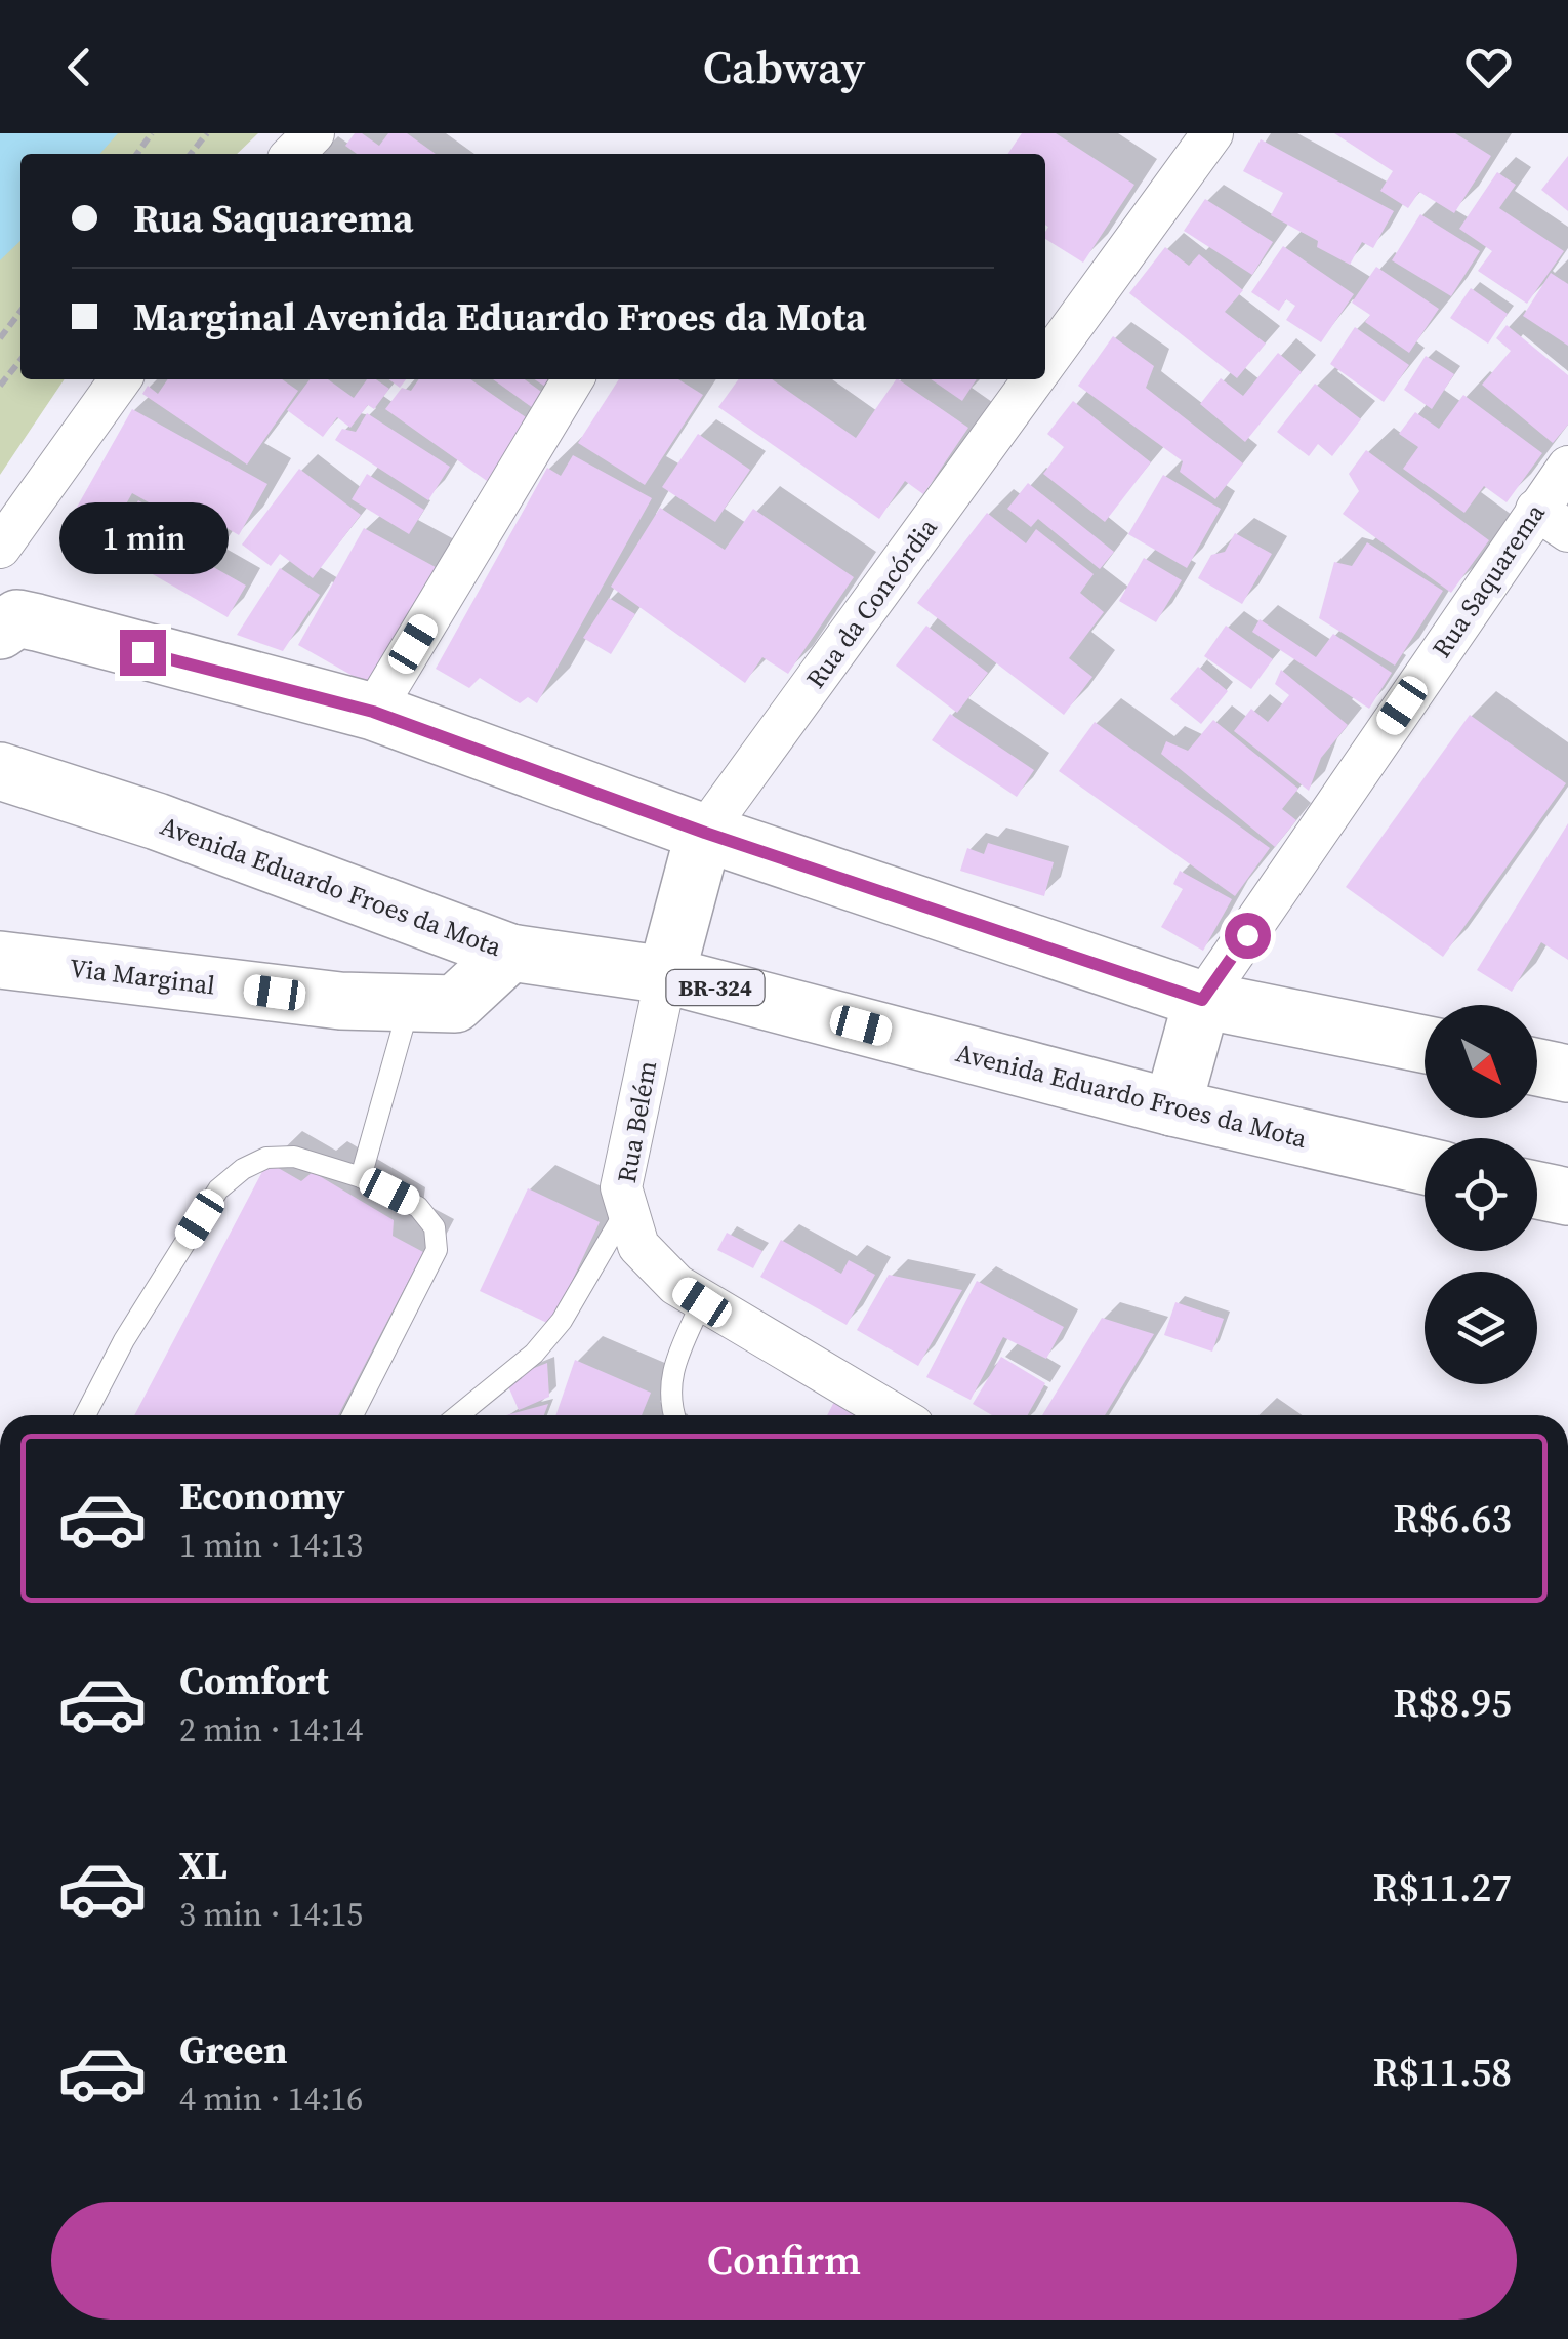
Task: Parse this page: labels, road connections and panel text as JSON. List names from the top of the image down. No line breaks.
{"streets":{"main road":["Avenida Eduardo Froes da Mota","Via Marginal","BR-324"],"street":["Rua Saquarema","Rua da Concórdia","Rua Belém"]},"crossings":[["Avenida Eduardo Froes da Mota","Via Marginal"],["Avenida Eduardo Froes da Mota","Rua Belém"]],"north":"bottom right","page":{"header":"Cabway","banner":["Rua Saquarema","Marginal Avenida Eduardo Froes da Mota"],"bubble":"1 min","list":[{"name":"Economy","note":"1 min · 14:13","value":"R$6.63"},{"name":"Comfort","note":"2 min · 14:14","value":"R$8.95"},{"name":"XL","note":"3 min · 14:15","value":"R$11.27"},{"name":"Green","note":"4 min · 14:16","value":"R$11.58"}],"buttons":"Confirm"}}
